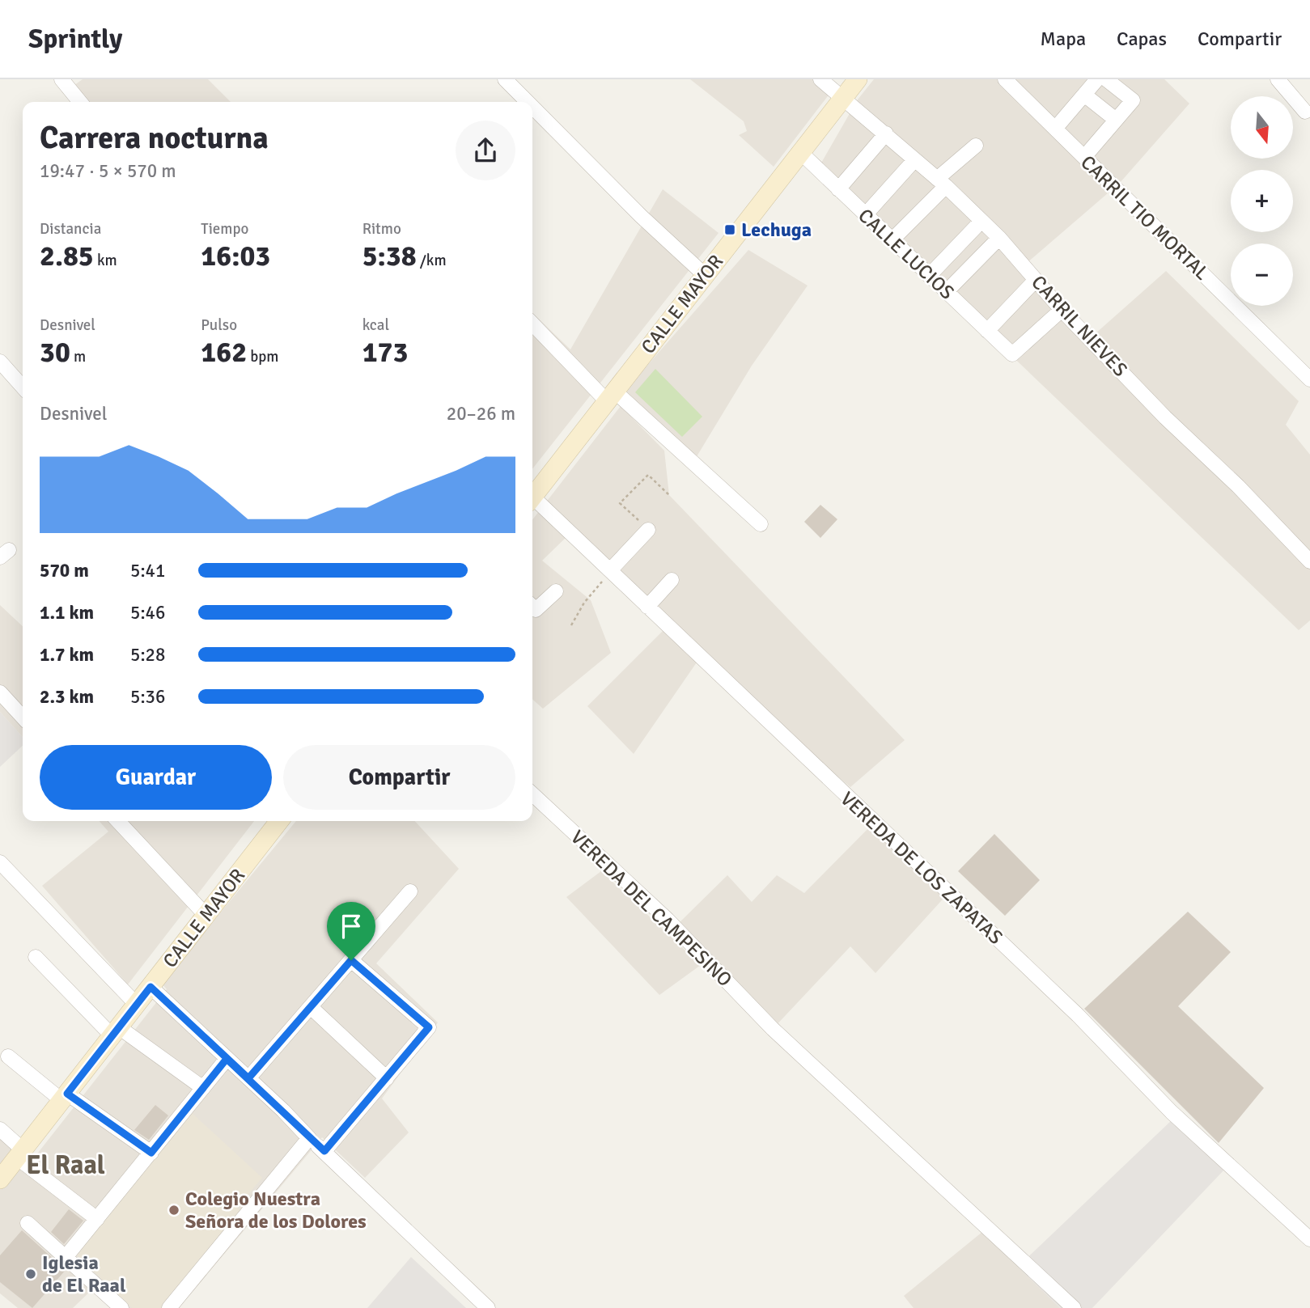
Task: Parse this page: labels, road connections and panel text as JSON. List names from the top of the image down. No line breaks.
{"streets":{"main road":["CALLE MAYOR"],"street":["CARRIL TIO MORTAL","CALLE LUCIOS","CARRIL NIEVES","VEREDA DE LOS ZAPATAS","VEREDA DEL CAMPESINO"]},"crossings":[["CALLE LUCIOS","CALLE MAYOR"],["CALLE LUCIOS","CARRIL NIEVES"],["CALLE MAYOR","CARRIL NIEVES"]],"districts":["El Raal"],"places":{"transit":["Lechuga"],"other":["Colegio Nuestra Señora de los Dolores","Iglesia de El Raal"]},"north":"bottom","page":{"header":"Sprintly","nav":["Mapa","Capas","Compartir"],"map_buttons":["+","−"],"heading":["Carrera nocturna","19:47 · 5 × 570 m"],"stats":[["Distancia","2.85 km"],["Tiempo","16:03"],["Ritmo","5:38 /km"],["Desnivel","30 m"],["Pulso","162 bpm"],["kcal","173"]],"chart":["Desnivel","20–26 m"],"list":[{"name":"570 m","note":"5:41"},{"name":"1.1 km","note":"5:46"},{"name":"1.7 km","note":"5:28"},{"name":"2.3 km","note":"5:36"}],"buttons":["Guardar","Compartir"]}}
